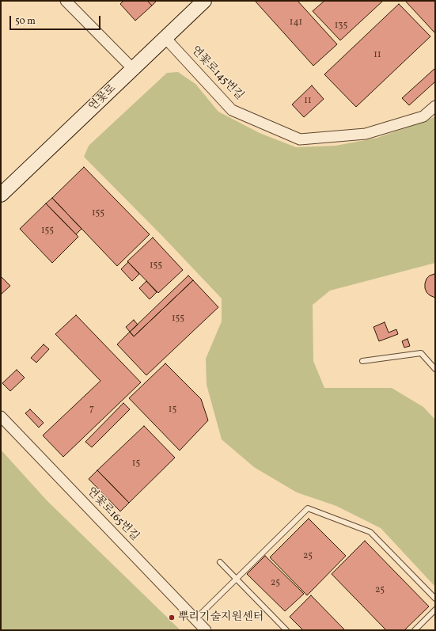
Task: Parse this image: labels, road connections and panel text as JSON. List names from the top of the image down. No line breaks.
{"streets":{"street":["연꽃로145번길","연꽃로","연꽃로165번길"]},"crossings":[["연꽃로145번길","연꽃로"]],"places":["뿌리기술지원센터"],"house_numbers":["141","135","11","11","155","155","155","155","7","15","15","25","25","25"],"scale_bar":"50 m"}
